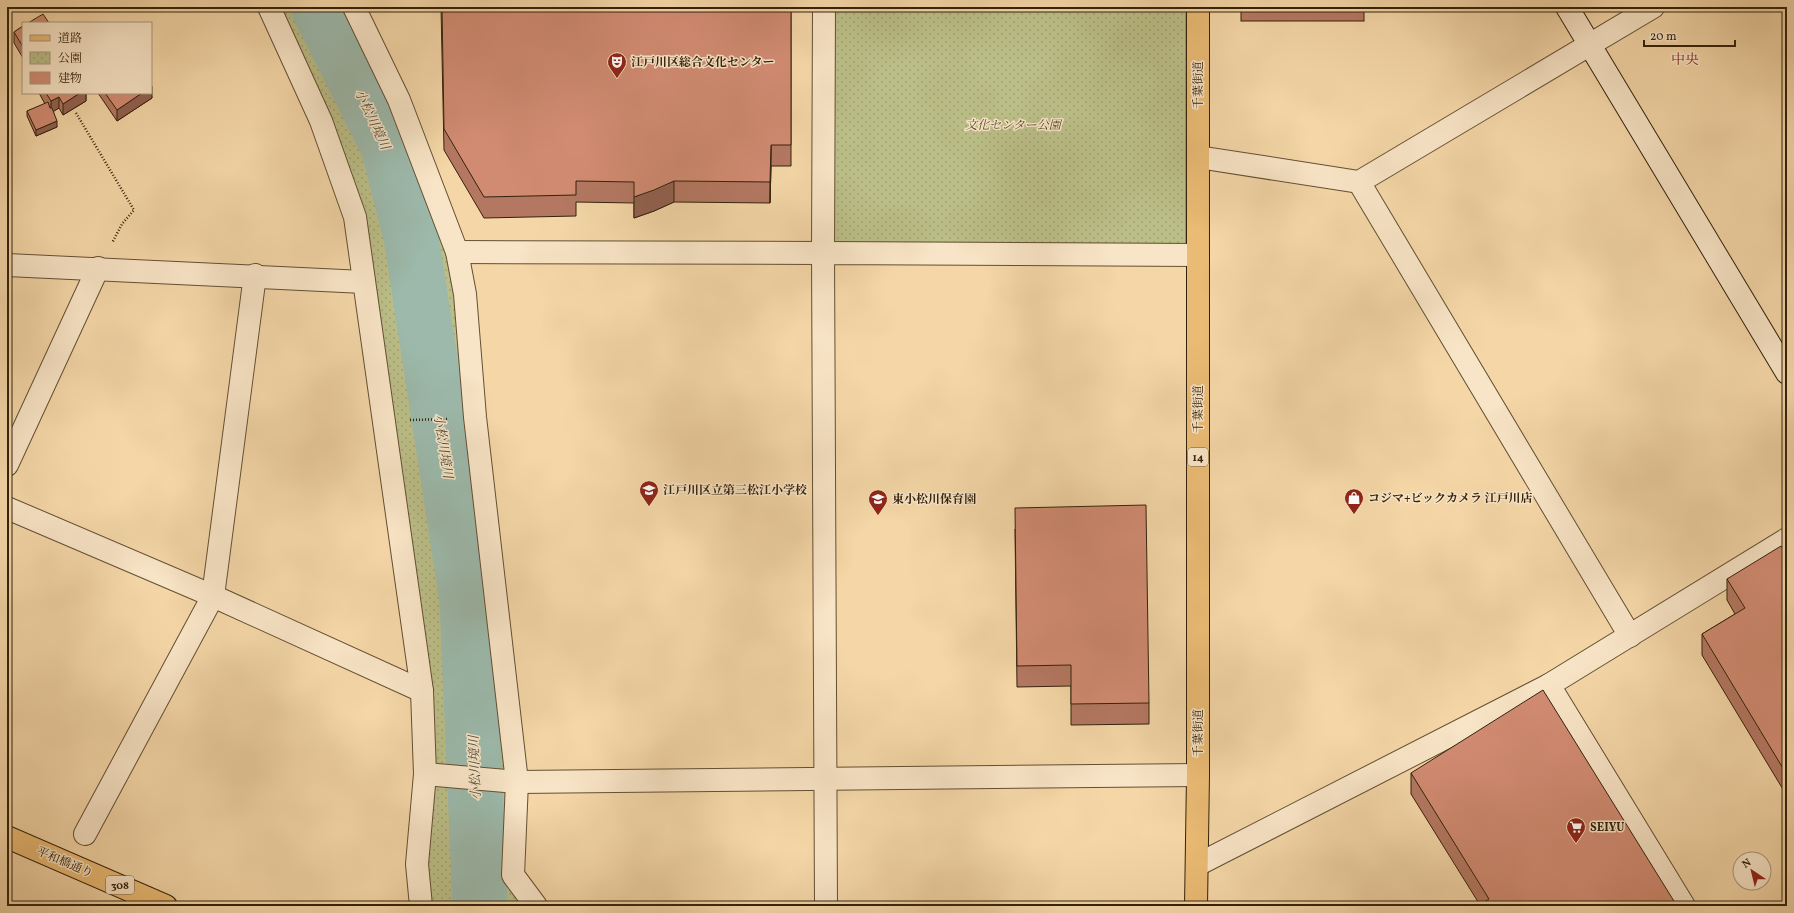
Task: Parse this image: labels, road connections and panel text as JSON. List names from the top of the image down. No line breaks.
{"streets":{"main road":["千葉街道","14","平和橋通り","308"]},"districts":["中央"],"water":["小松川境川"],"parks":["文化センター公園"],"places":{"theatre":["江戸川区総合文化センター"],"school or university":["江戸川区立第三松江小学校","東小松川保育園"],"shop":["コジマ+ビックカメラ 江戸川店"],"supermarket":["SEIYU"]},"legend":["道路","公園","建物"],"scale_bar":"20 m","north":"top left"}
